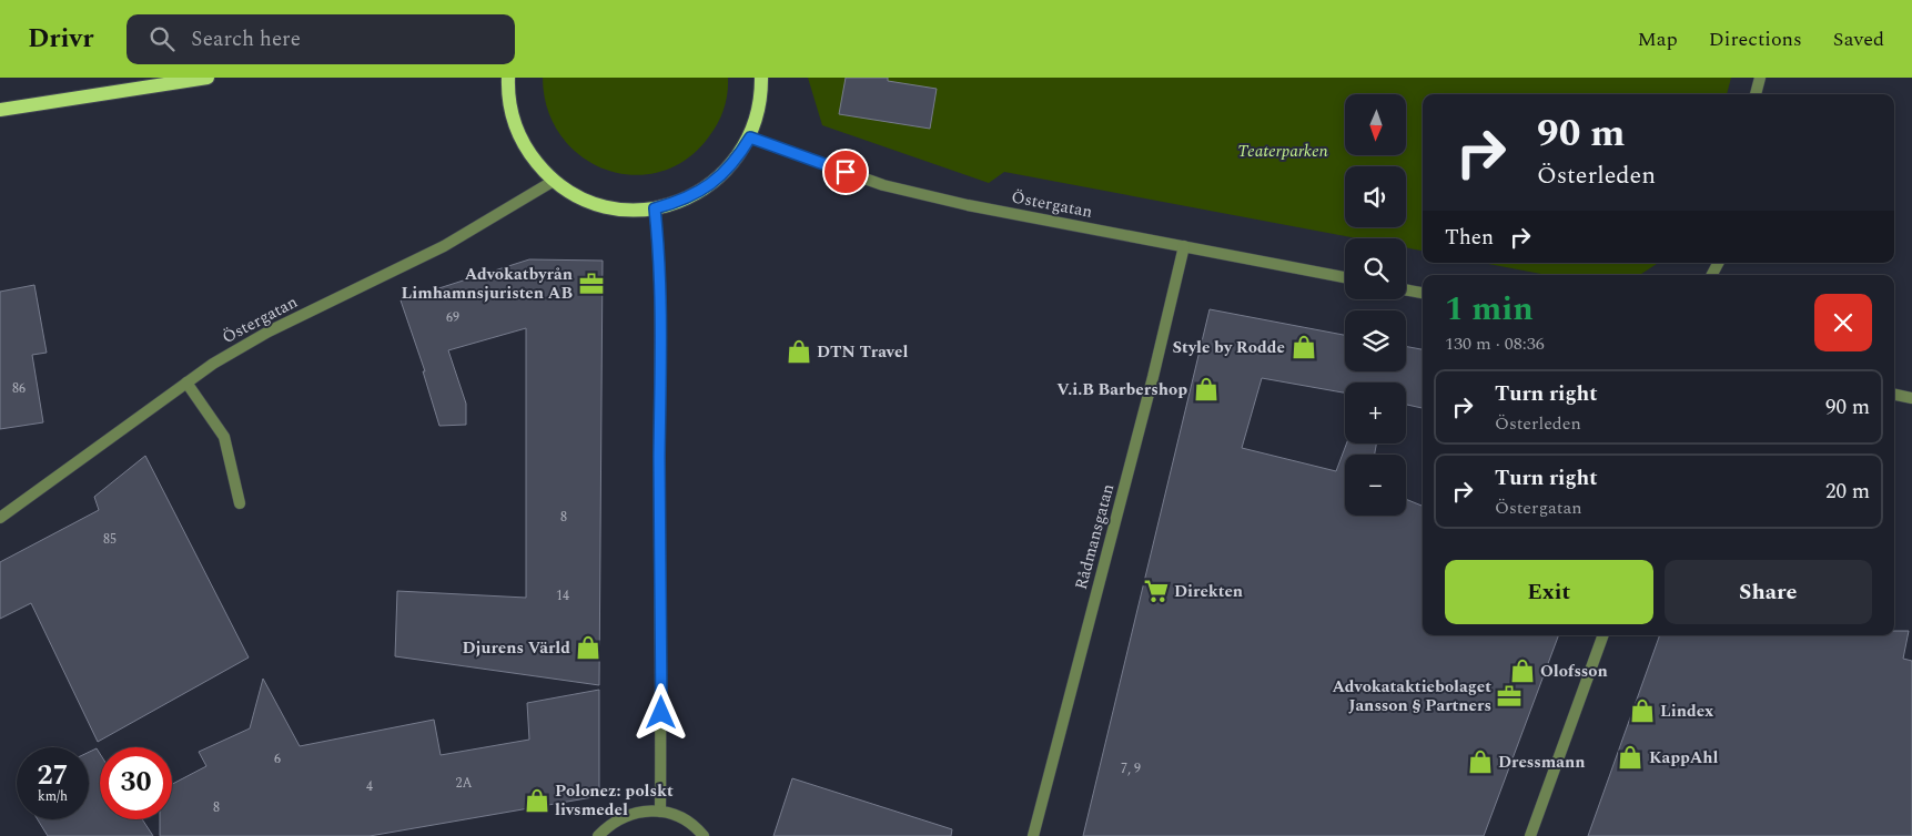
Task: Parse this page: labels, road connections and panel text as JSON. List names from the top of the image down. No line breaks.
{"streets":{"street":["Östergatan","Rådmansgatan"]},"crossings":[["Östergatan","Rådmansgatan"]],"parks":["Teaterparken"],"places":{"office":["Advokatbyrån Limhamnsjuristen AB","Advokataktiebolaget Jansson § Partners"],"shop":["Style by Rodde","DTN Travel","V.i.B Barbershop","Djurens Värld","Olofsson","Lindex","KappAhl","Dressmann","Polonez: polskt livsmedel"],"supermarket":["Direkten"]},"house_numbers":["69","86","8","85","14","6","7, 9","2A","4","8"],"north":"bottom","page":{"header":"Drivr","search":"Search here","nav":["Map","Directions","Saved"],"map_buttons":["+","−"],"turn":["90 m","Österleden"],"then":"Then","heading":["1 min","130 m · 08:36"],"list":[{"name":"Turn right","note":"Österleden","value":"90 m"},{"name":"Turn right","note":"Östergatan","value":"20 m"}],"buttons":["Exit","Share"],"speed":"27 km/h","limit":"30"}}
